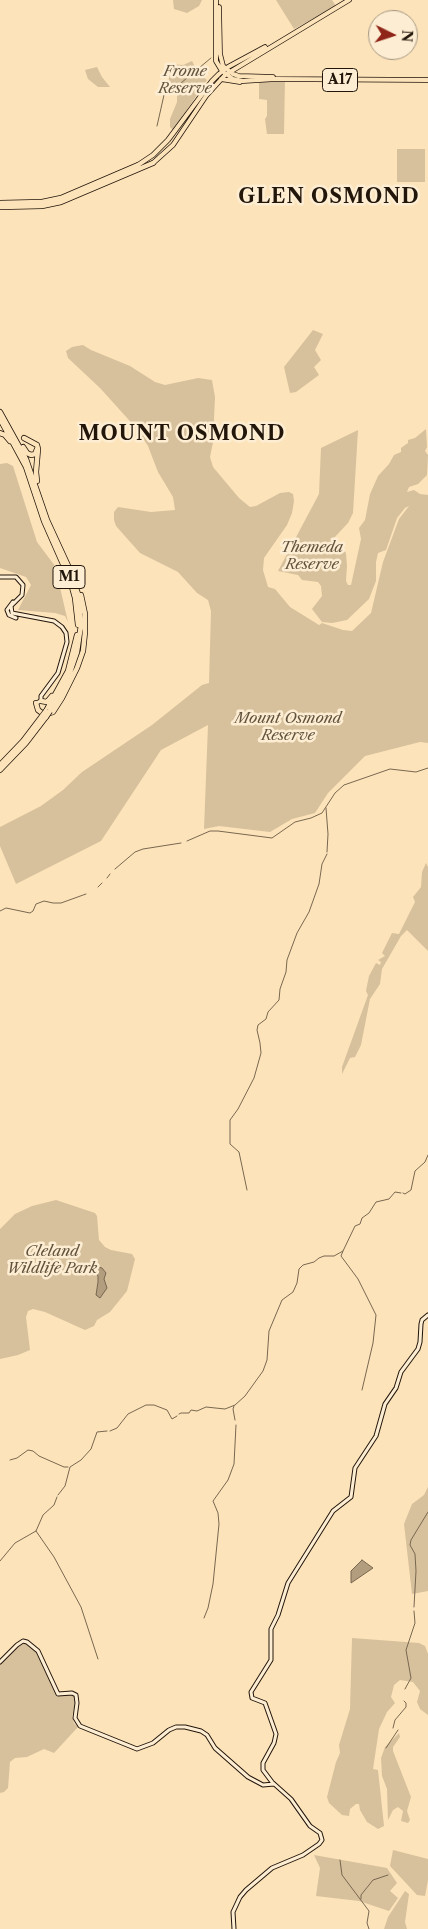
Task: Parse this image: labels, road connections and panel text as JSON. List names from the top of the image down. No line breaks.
{"streets":{"highway":["A17","M1"]},"districts":["GLEN OSMOND","MOUNT OSMOND"],"parks":["Frome Reserve","Themeda Reserve","Mount Osmond Reserve","Cleland Wildlife Park"],"north":"right"}
